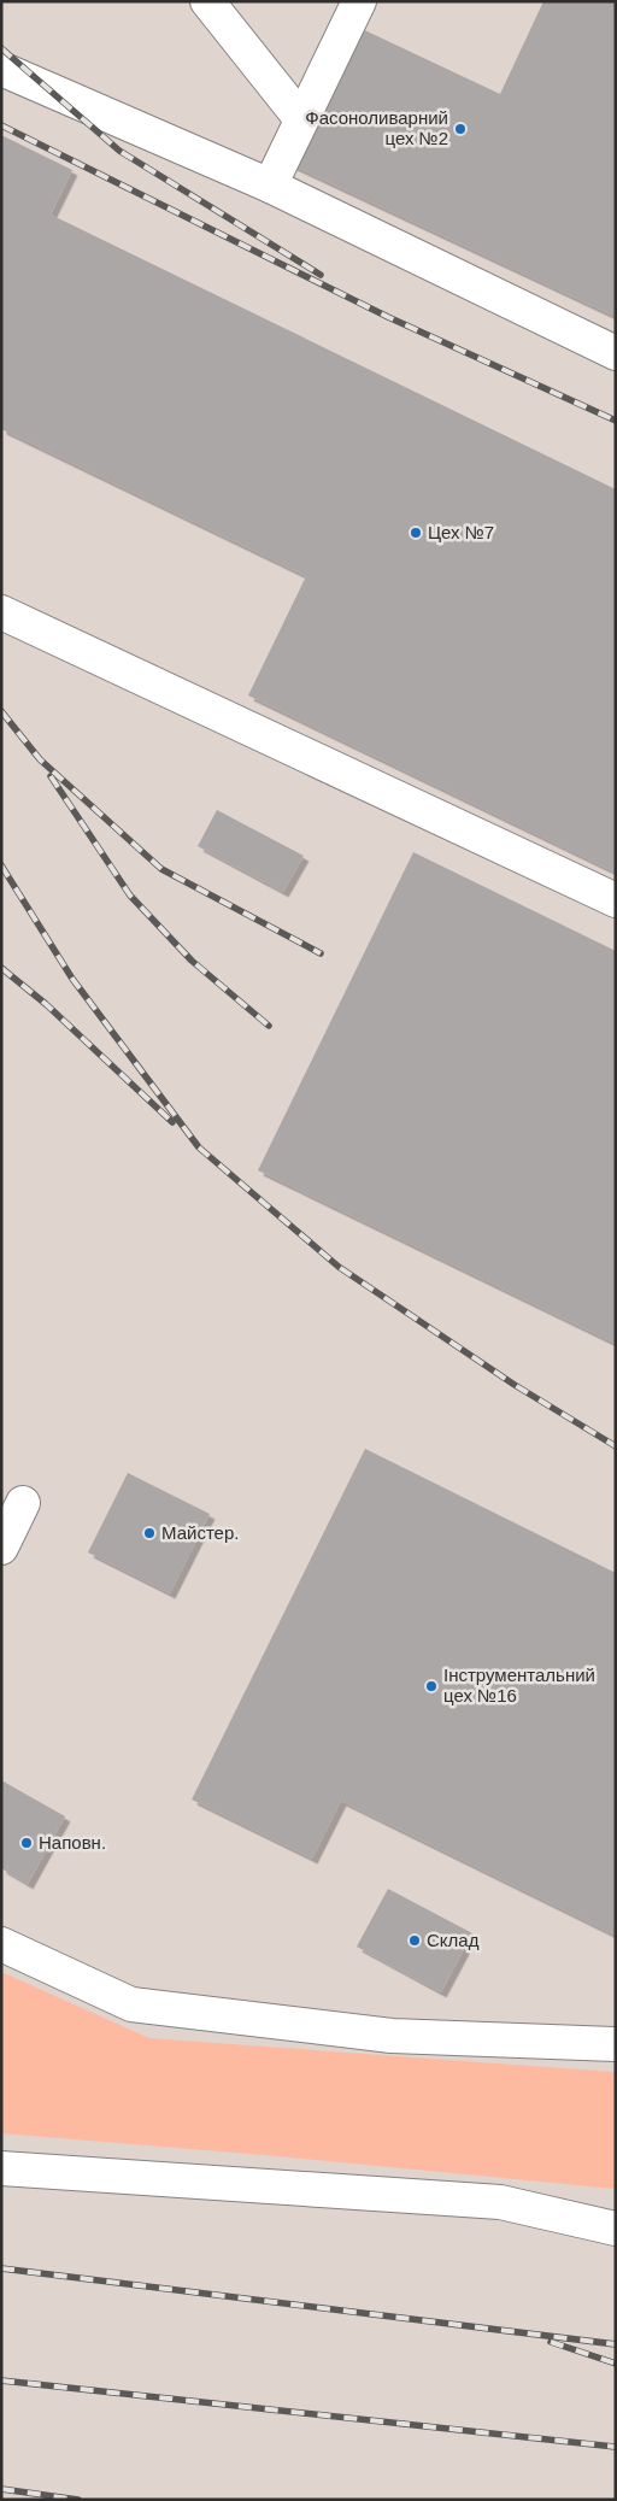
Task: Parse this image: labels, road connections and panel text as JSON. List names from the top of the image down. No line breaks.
{"places":["Фасоноливарний цех №2","Цех №7","Майстер.","Інструментальний цех №16","Наповн.","Склад"]}
